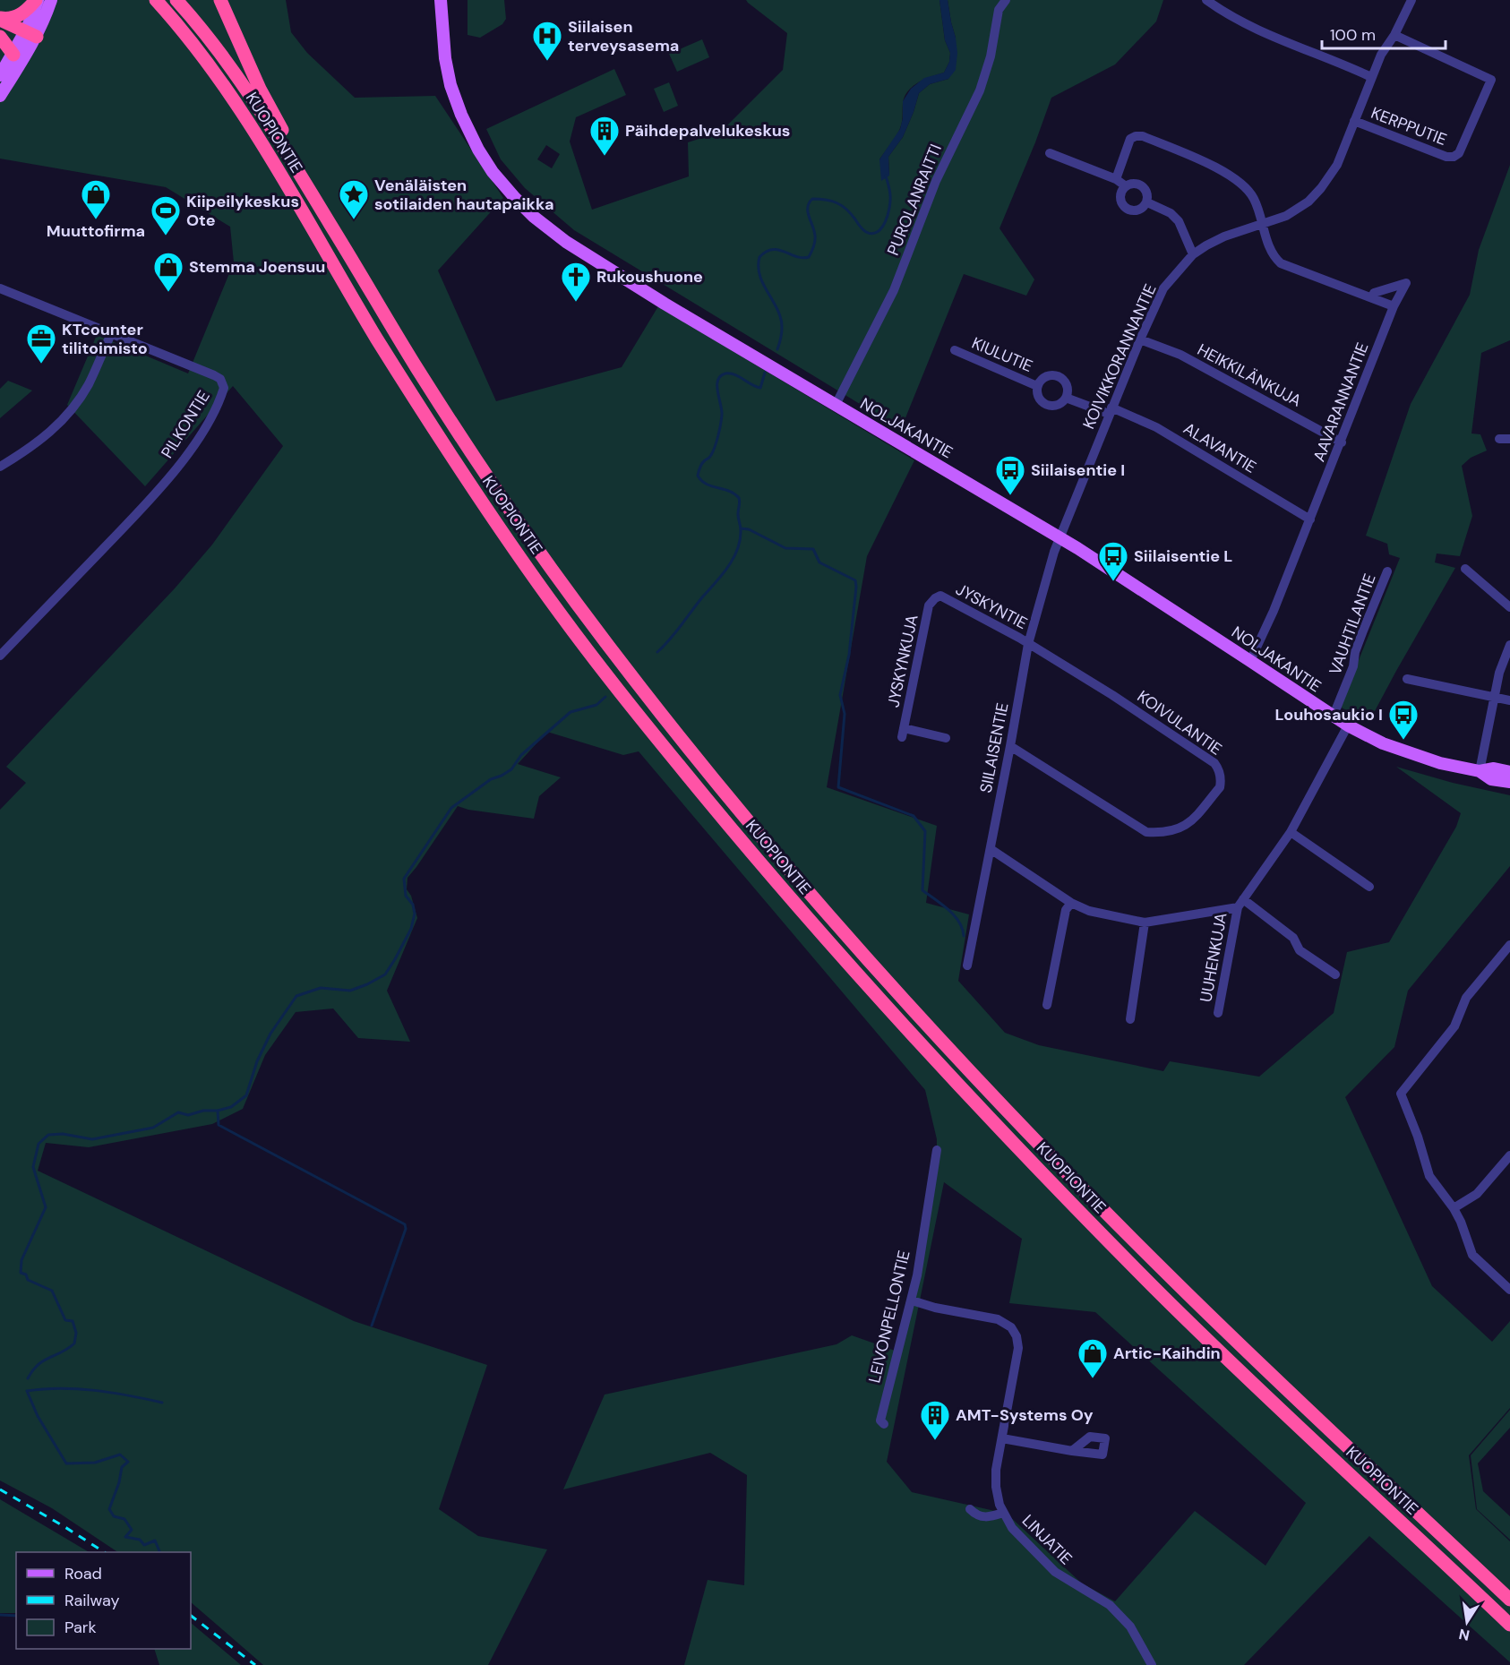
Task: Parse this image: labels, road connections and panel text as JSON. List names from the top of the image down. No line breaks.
{"streets":{"highway":["KUOPIONTIE"],"main road":["NOLJAKANTIE"],"street":["KERPPUTIE","PUROLANRAITTI","KIULUTIE","KOIVIKKORANNANTIE","HEIKKILÄNKUJA","AAVARANNANTIE","PILKONTIE","ALAVANTIE","JYSKYNTIE","VAUHTILANTIE","JYSKYNKUJA","KOIVULANTIE","SIILAISENTIE","UUHENKUJA","LEIVONPELLONTIE","LINJATIE"]},"crossings":[["KERPPUTIE","KOIVIKKORANNANTIE"],["PUROLANRAITTI","NOLJAKANTIE"],["KOIVIKKORANNANTIE","HEIKKILÄNKUJA"],["KOIVIKKORANNANTIE","NOLJAKANTIE"],["KOIVIKKORANNANTIE","ALAVANTIE"],["KOIVIKKORANNANTIE","SIILAISENTIE"],["HEIKKILÄNKUJA","AAVARANNANTIE"],["AAVARANNANTIE","NOLJAKANTIE"],["AAVARANNANTIE","ALAVANTIE"],["NOLJAKANTIE","VAUHTILANTIE"],["NOLJAKANTIE","SIILAISENTIE"],["JYSKYNTIE","JYSKYNKUJA"],["JYSKYNTIE","KOIVULANTIE"],["JYSKYNTIE","SIILAISENTIE"],["KOIVULANTIE","SIILAISENTIE"],["LEIVONPELLONTIE","LINJATIE"]],"places":{"hospital":["Siilaisen terveysasema"],"building":["Päihdepalvelukeskus","AMT-Systems Oy"],"shop":["Muuttofirma","Stemma Joensuu","Artic-Kaihdin"],"place":["Venäläisten sotilaiden hautapaikka"],"sports":["Kiipeilykeskus Ote"],"church":["Rukoushuone"],"office":["KTcounter tilitoimisto"],"bus stop":["Siilaisentie I","Siilaisentie L","Louhosaukio I"]},"legend":["Road","Railway","Park"],"scale_bar":"100 m","north":"bottom"}
